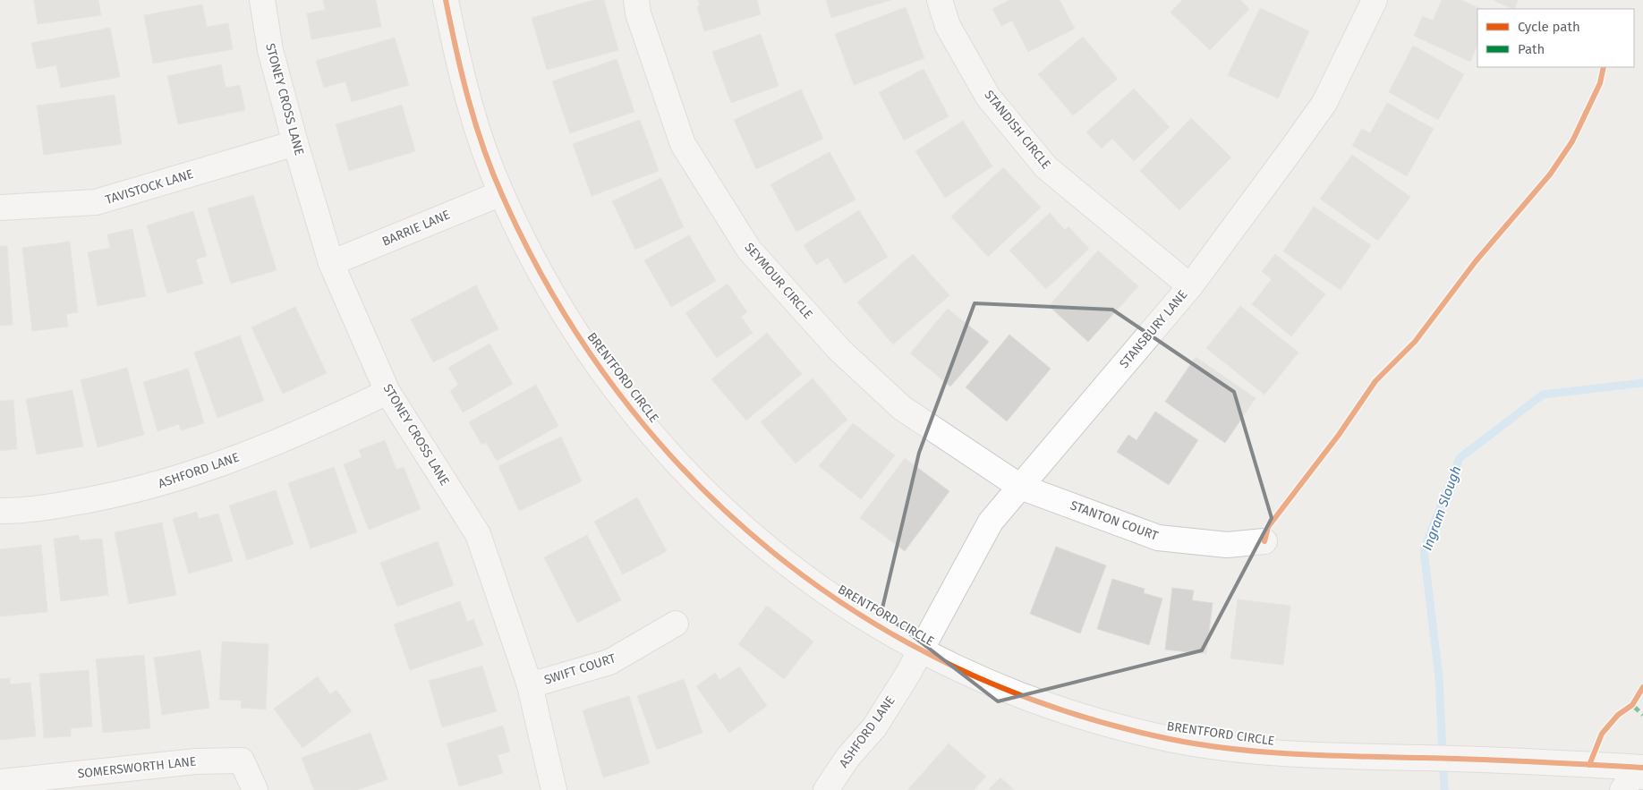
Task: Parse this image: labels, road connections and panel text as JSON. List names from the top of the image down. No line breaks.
{"streets":{"street":["STONEY CROSS LANE","STANDISH CIRCLE","TAVISTOCK LANE","BARRIE LANE","SEYMOUR CIRCLE","STANSBURY LANE","BRENTFORD CIRCLE","ASHFORD LANE","STANTON COURT","SWIFT COURT","SOMERSWORTH LANE"]},"crossings":[["STONEY CROSS LANE","TAVISTOCK LANE"],["STONEY CROSS LANE","BARRIE LANE"],["STONEY CROSS LANE","ASHFORD LANE"],["STONEY CROSS LANE","SWIFT COURT"],["STANDISH CIRCLE","STANSBURY LANE"],["BARRIE LANE","BRENTFORD CIRCLE"],["SEYMOUR CIRCLE","STANSBURY LANE"],["SEYMOUR CIRCLE","STANTON COURT"],["STANSBURY LANE","BRENTFORD CIRCLE"],["STANSBURY LANE","ASHFORD LANE"],["STANSBURY LANE","STANTON COURT"],["BRENTFORD CIRCLE","ASHFORD LANE"]],"water":["Ingram Slough"],"legend":["Cycle path","Path"]}
